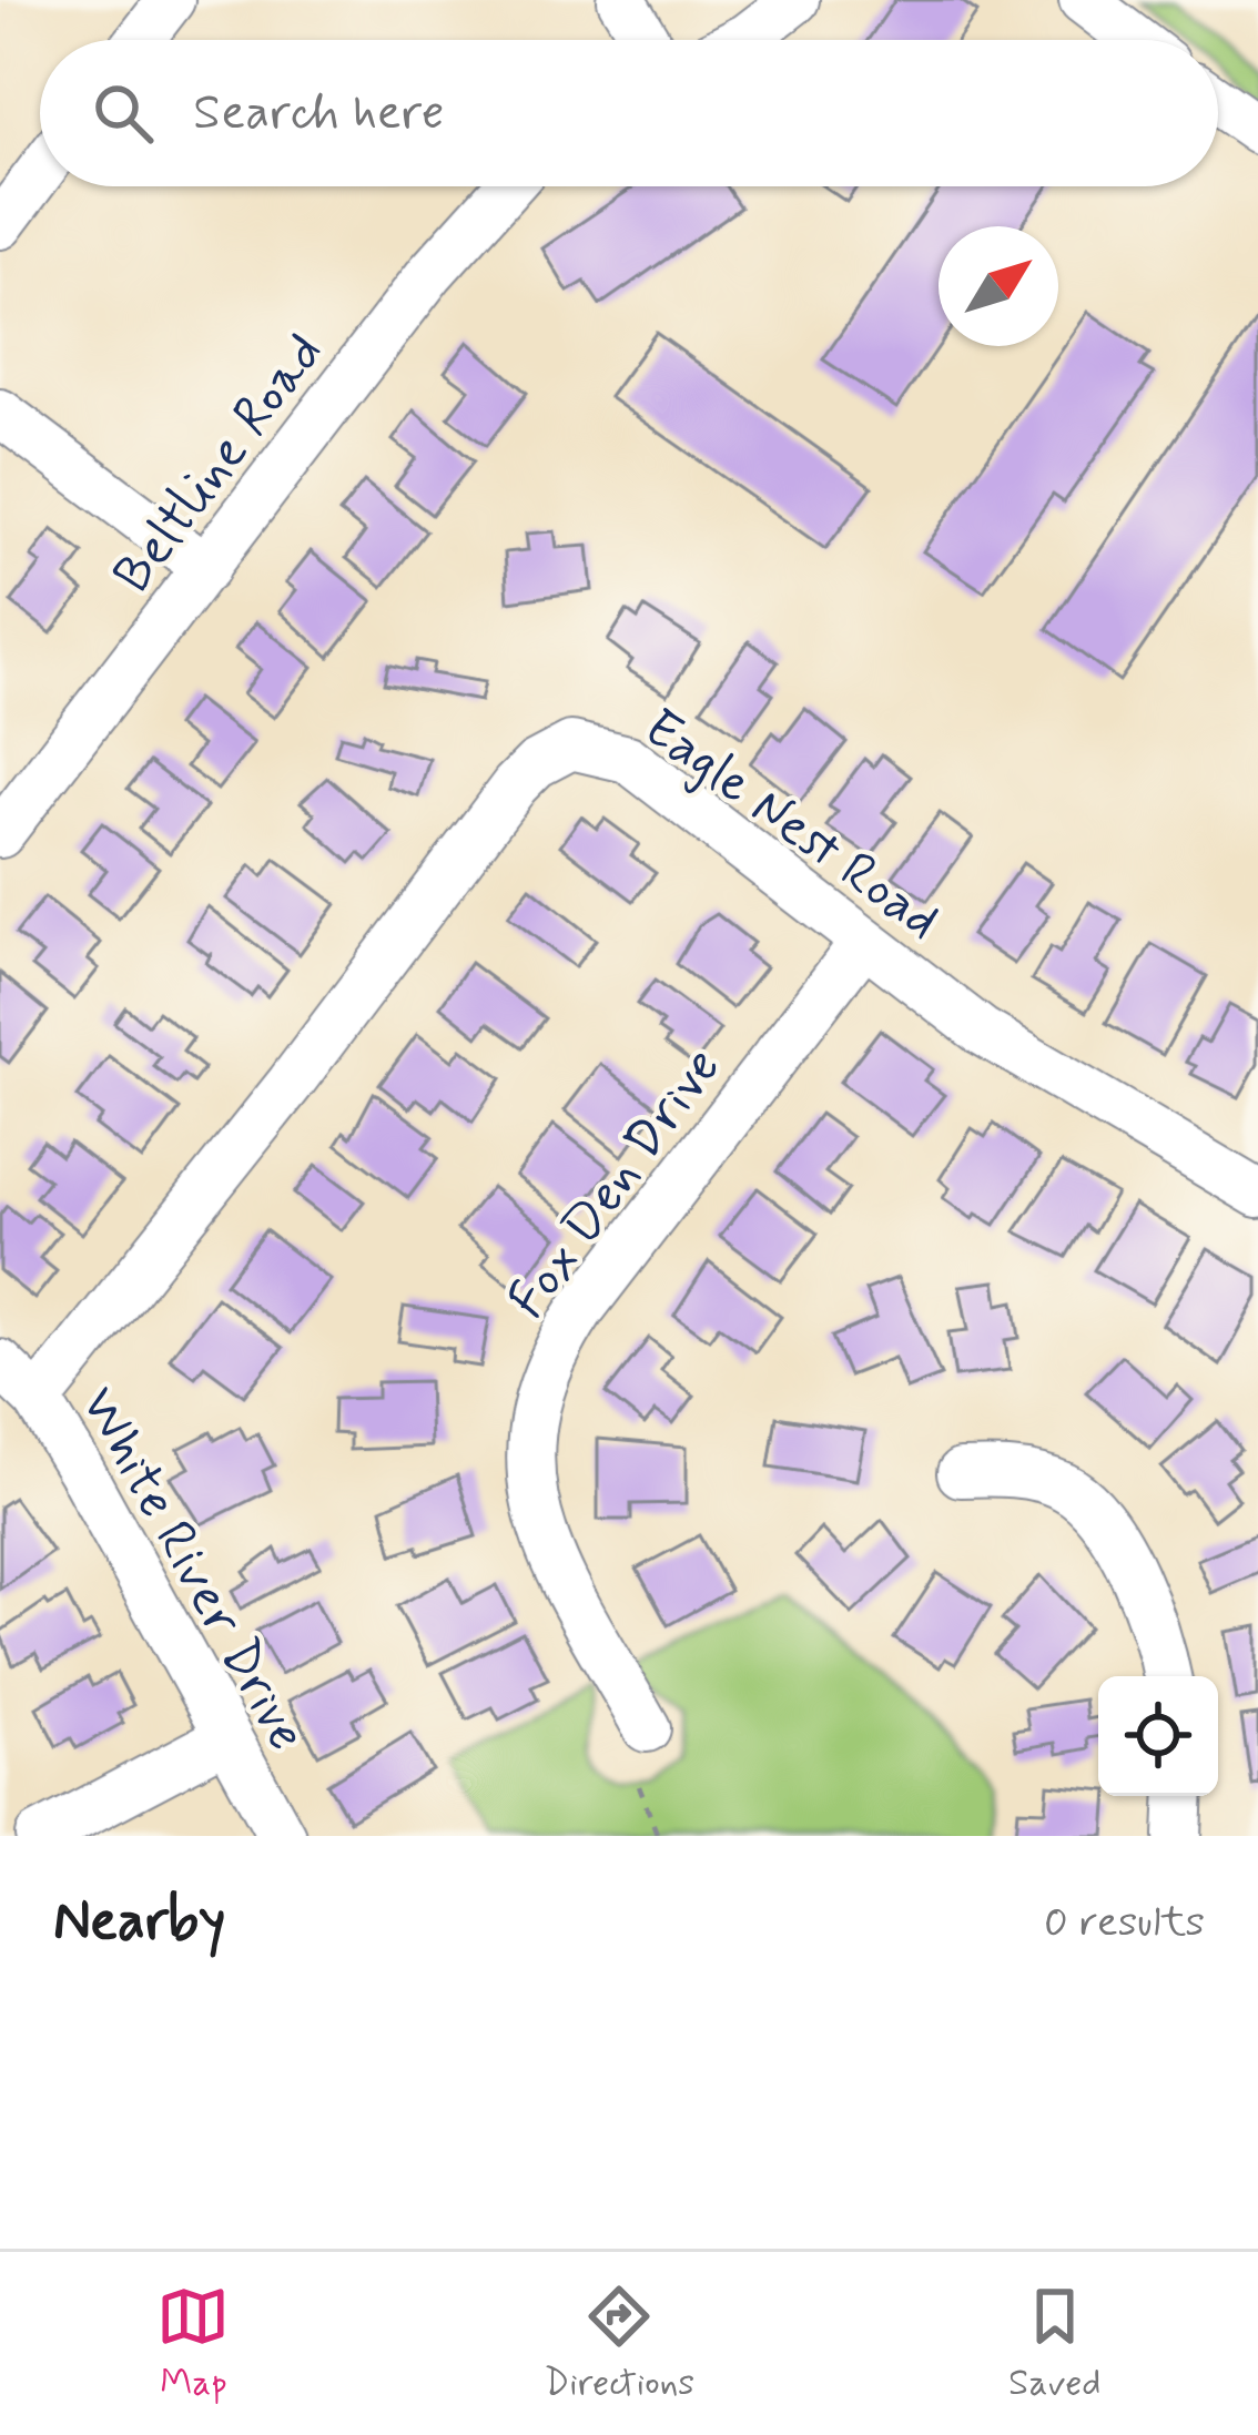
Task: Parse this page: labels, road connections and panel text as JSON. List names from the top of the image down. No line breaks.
{"streets":{"street":["Beltline Road","Eagle Nest Road","Fox Den Drive","White River Drive"]},"crossings":[["Eagle Nest Road","Fox Den Drive"],["Eagle Nest Road","White River Drive"]],"north":"top right","page":{"search":"Search here","heading":["Nearby","0 results"],"nav":["Map","Directions","Saved"]}}
